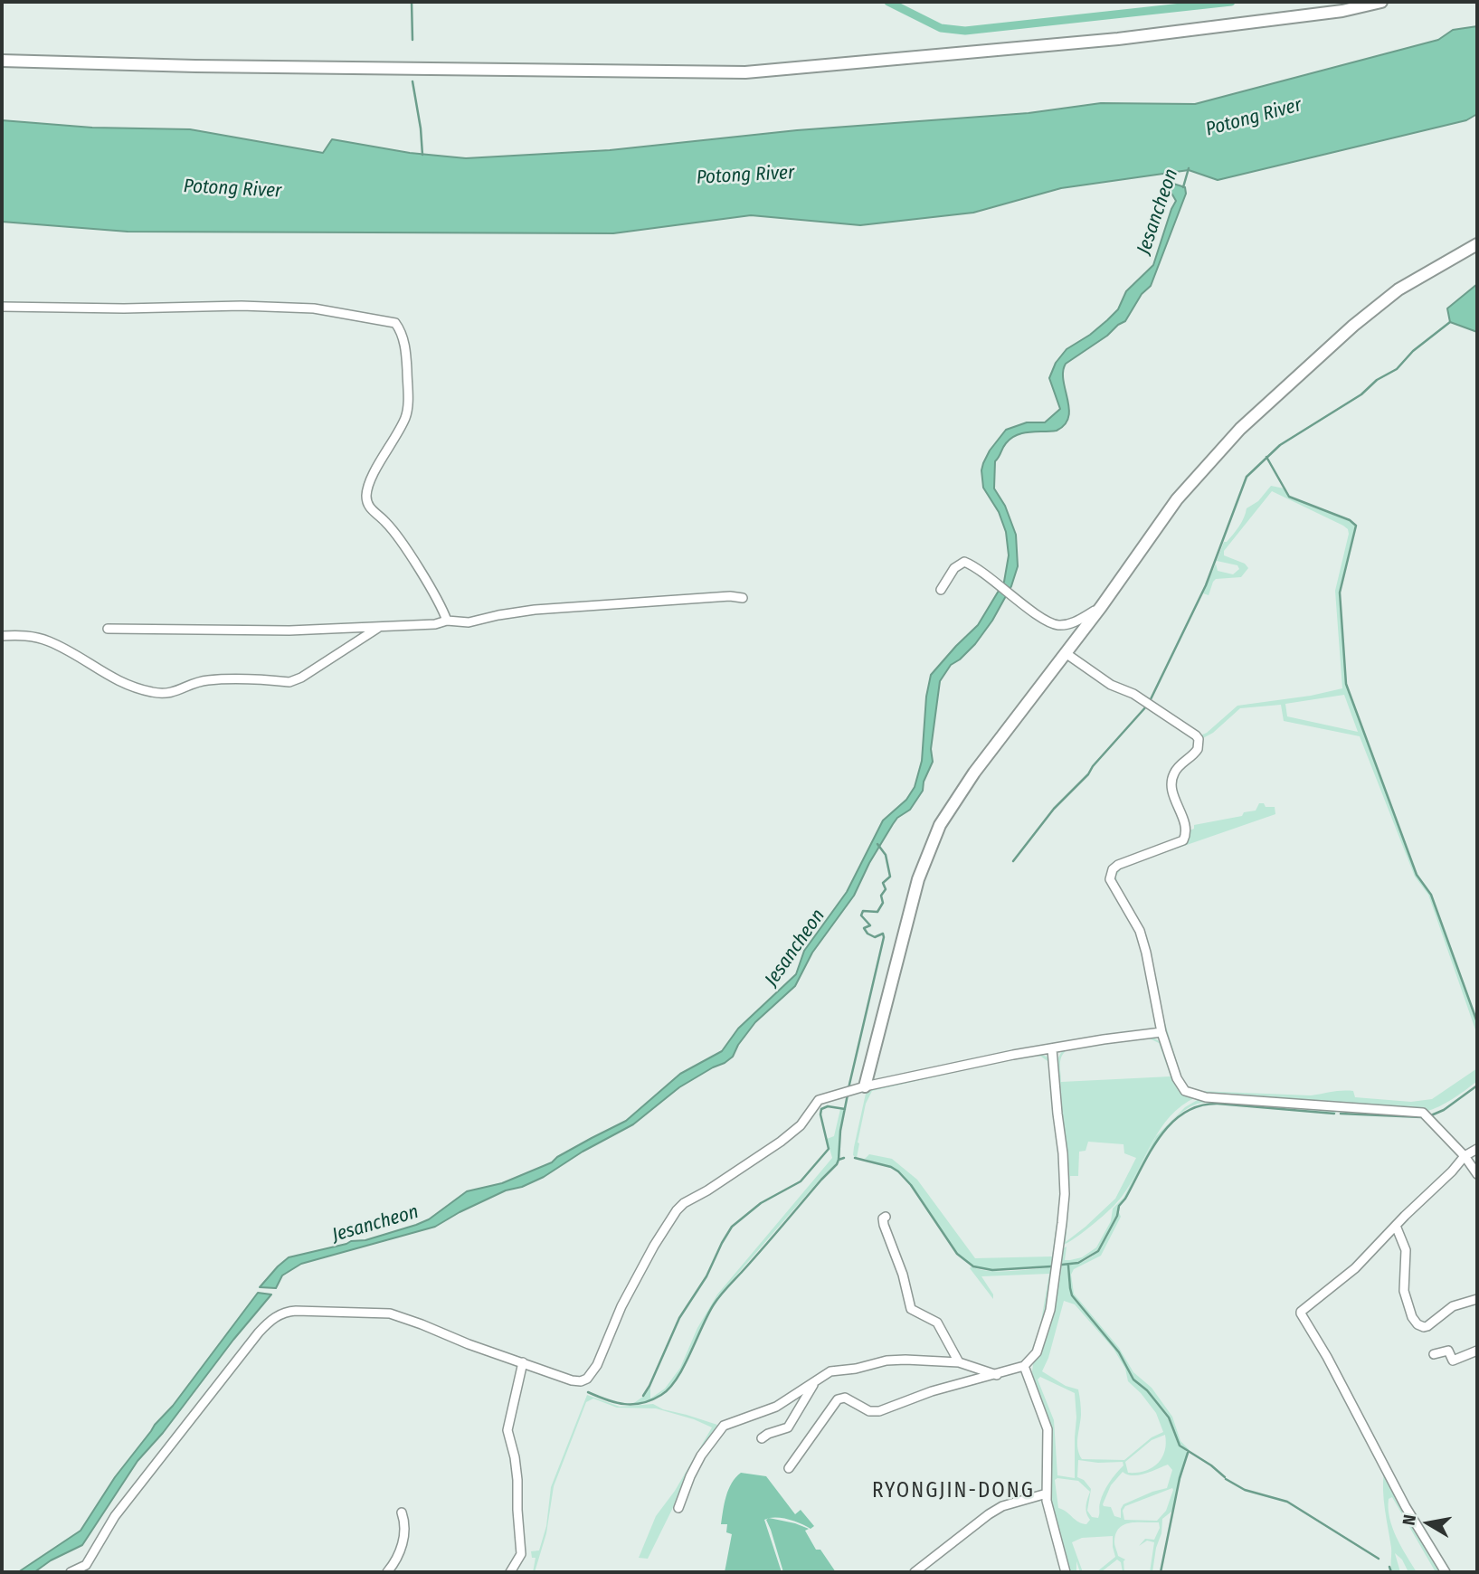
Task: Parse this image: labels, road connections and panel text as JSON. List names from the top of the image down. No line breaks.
{"districts":["RYONGJIN-DONG"],"water":["Potong River","Jesancheon"],"north":"left"}
